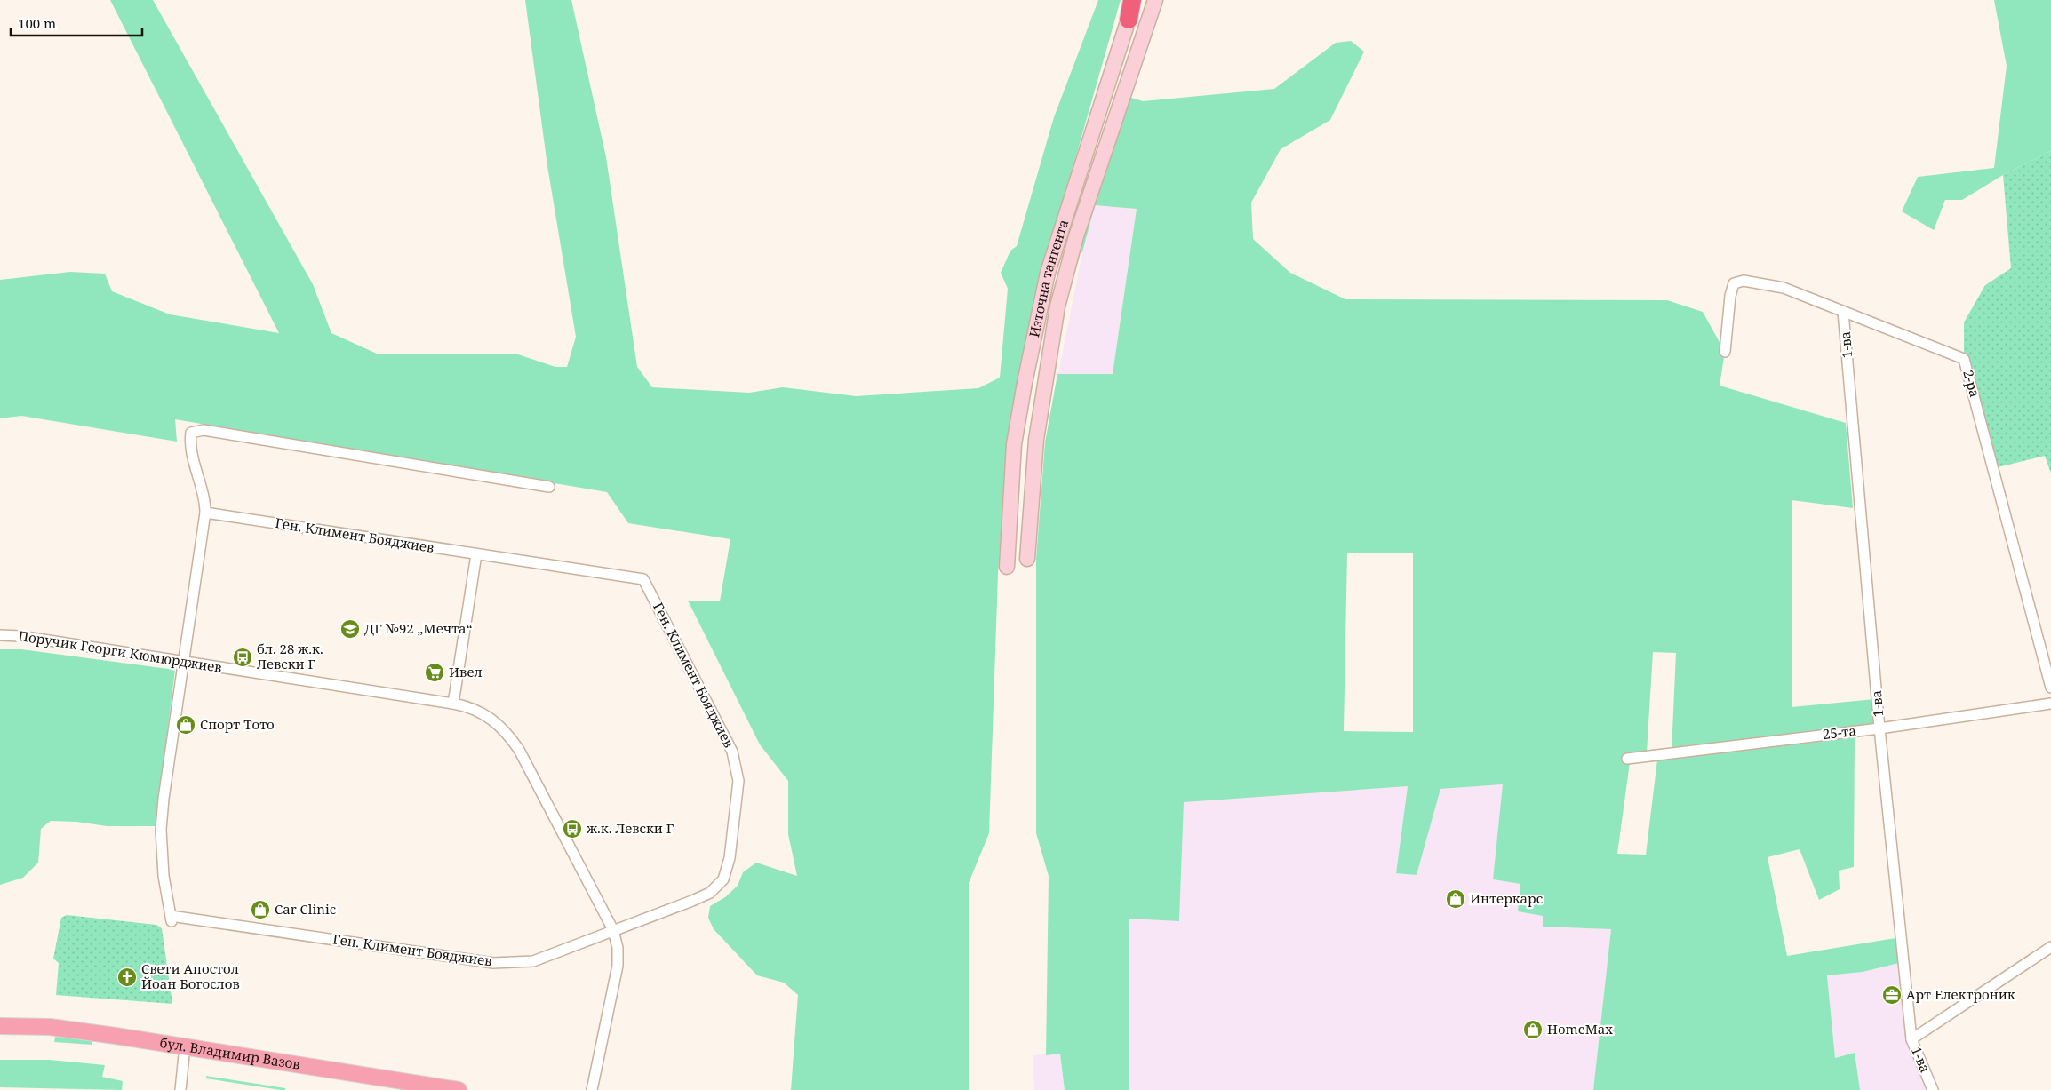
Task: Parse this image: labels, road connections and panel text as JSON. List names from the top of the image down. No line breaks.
{"streets":{"main road":["бул. Владимир Вазов"],"street":["Източна тангента","1-ва","2-ра","Ген. Климент Бояджиев","Поручик Георги Кюмюрджиев","25-та"]},"crossings":[["1-ва","2-ра"],["1-ва","25-та"],["Ген. Климент Бояджиев","Поручик Георги Кюмюрджиев"]],"places":{"school or university":["ДГ №92 „Мечта“"],"bus stop":["бл. 28 ж.к. Левски Г","ж.к. Левски Г"],"supermarket":["Ивел"],"shop":["Спорт Тото","Интеркарс","Car Clinic","HomeMax"],"church":["Свети Апостол Йоан Богослов"],"office":["Арт Електроник"]},"scale_bar":"100 m"}
